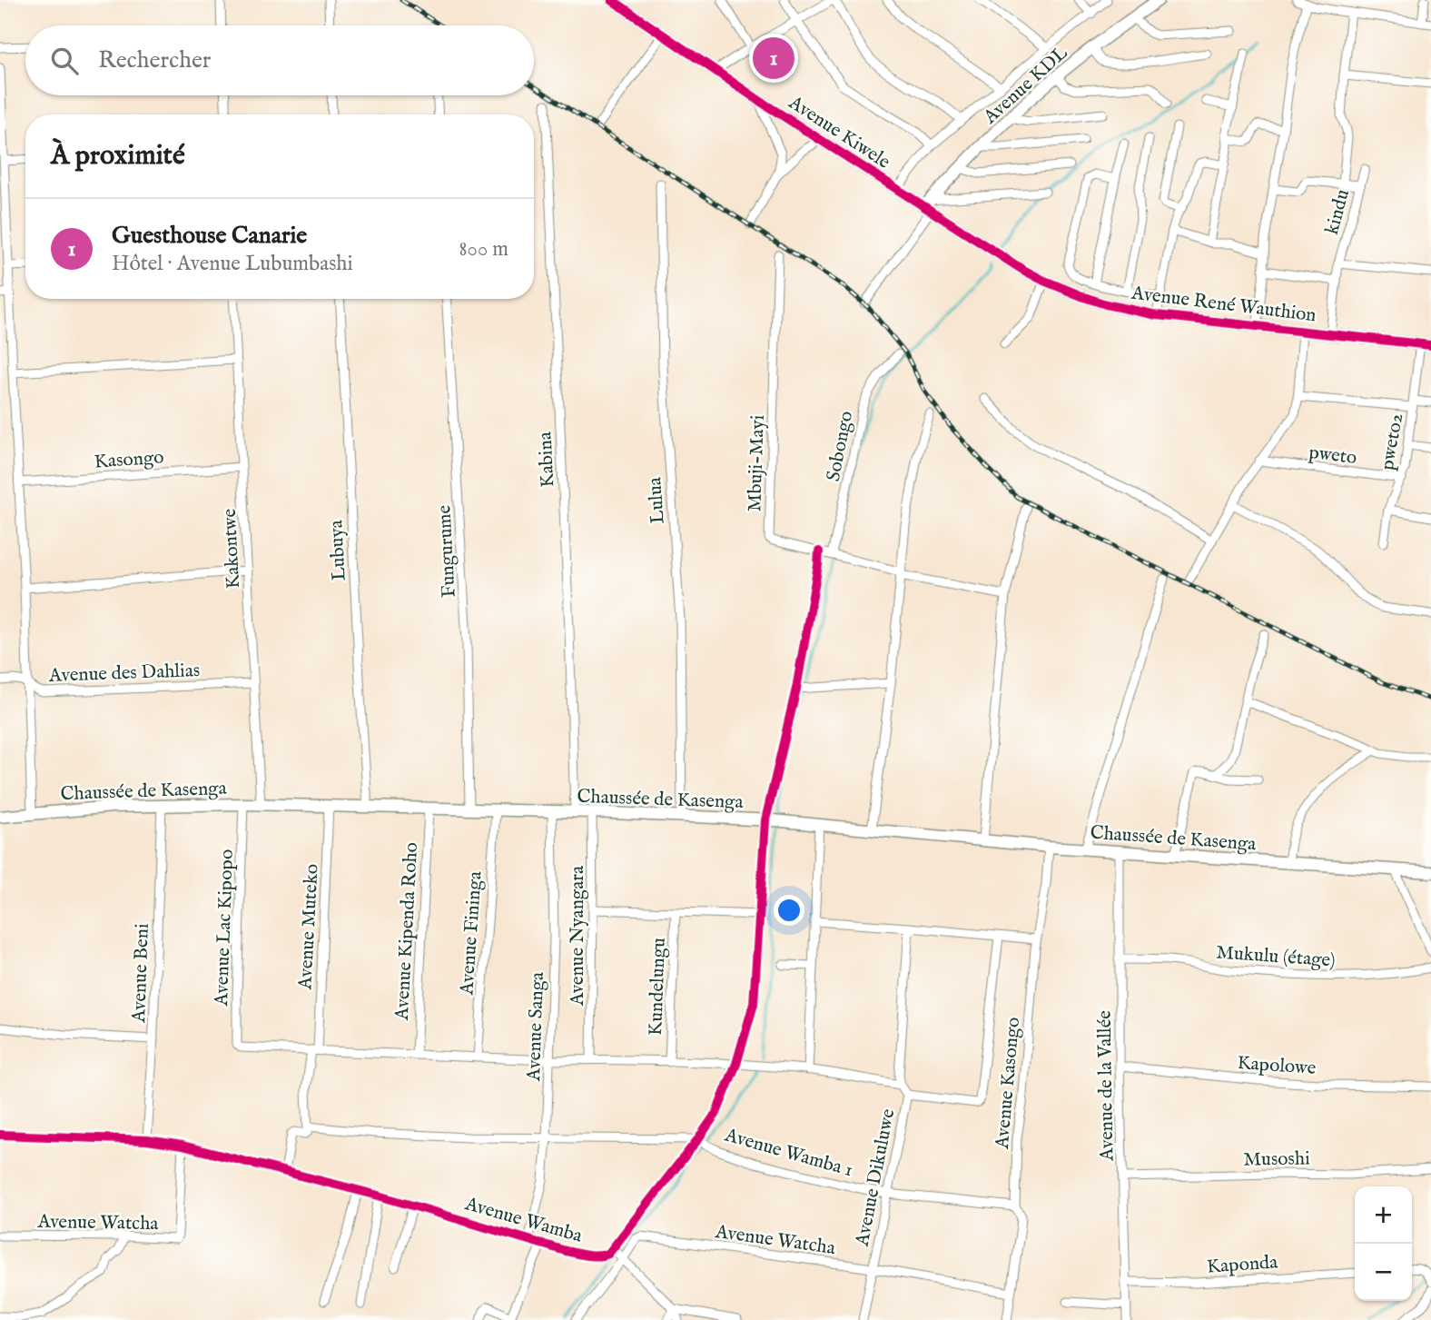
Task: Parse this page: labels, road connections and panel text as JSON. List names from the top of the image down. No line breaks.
{"streets":{"main road":["Avenue KDL","Avenue Kiwele","Avenue René Wauthion","Chaussée de Kasenga"],"street":["kindu","pweto2","Sobongo","pweto","Kasongo","Kabina","Mbuji-Mayi","Lulua","Kakontwe","Lubuya","Fungurume","Avenue des Dahlias","Avenue Muteko","Avenue Lac Kipopo","Avenue Kipenda Roho","Avenue Fininga","Avenue Nyangara","Mukulu (étage)","Avenue Beni","Kundelungu","Avenue Sanga","Kapolowe","Avenue Kasongo","Avenue de la Vallée","Avenue Wamba 1","Musoshi","Avenue Dikuluwe","Avenue Wamba","Avenue Watcha","Kaponda"]},"crossings":[["Avenue KDL","Avenue Kiwele"],["Avenue KDL","Avenue René Wauthion"],["Avenue Kiwele","Avenue René Wauthion"],["kindu","Avenue René Wauthion"],["Avenue René Wauthion","pweto2"],["pweto2","pweto"],["Sobongo","Mbuji-Mayi"],["Kasongo","Kakontwe"],["Kabina","Chaussée de Kasenga"],["Lulua","Chaussée de Kasenga"],["Kakontwe","Avenue des Dahlias"],["Kakontwe","Chaussée de Kasenga"],["Lubuya","Chaussée de Kasenga"],["Fungurume","Chaussée de Kasenga"],["Chaussée de Kasenga","Avenue Muteko"],["Chaussée de Kasenga","Avenue Lac Kipopo"],["Chaussée de Kasenga","Avenue Kipenda Roho"],["Chaussée de Kasenga","Avenue Fininga"],["Chaussée de Kasenga","Avenue Nyangara"],["Chaussée de Kasenga","Avenue Beni"],["Chaussée de Kasenga","Avenue Sanga"],["Chaussée de Kasenga","Avenue Kasongo"],["Chaussée de Kasenga","Avenue de la Vallée"],["Avenue Muteko","Avenue Lac Kipopo"],["Avenue Muteko","Avenue Wamba 1"],["Mukulu (étage)","Avenue de la Vallée"],["Avenue Beni","Avenue Wamba"],["Avenue Sanga","Avenue Wamba 1"],["Avenue Sanga","Avenue Wamba"],["Kapolowe","Avenue de la Vallée"],["Avenue Kasongo","Avenue Wamba 1"],["Avenue Kasongo","Avenue Watcha"],["Avenue de la Vallée","Musoshi"],["Avenue de la Vallée","Kaponda"],["Avenue Wamba 1","Avenue Dikuluwe"],["Avenue Dikuluwe","Avenue Watcha"],["Avenue Wamba","Avenue Watcha"]],"page":{"search":"Rechercher","pins":"1","heading":"À proximité","list":[{"mark":"1","name":"Guesthouse Canarie","note":"Hôtel · Avenue Lubumbashi","value":"800 m"}],"map_buttons":["+","−"]}}
